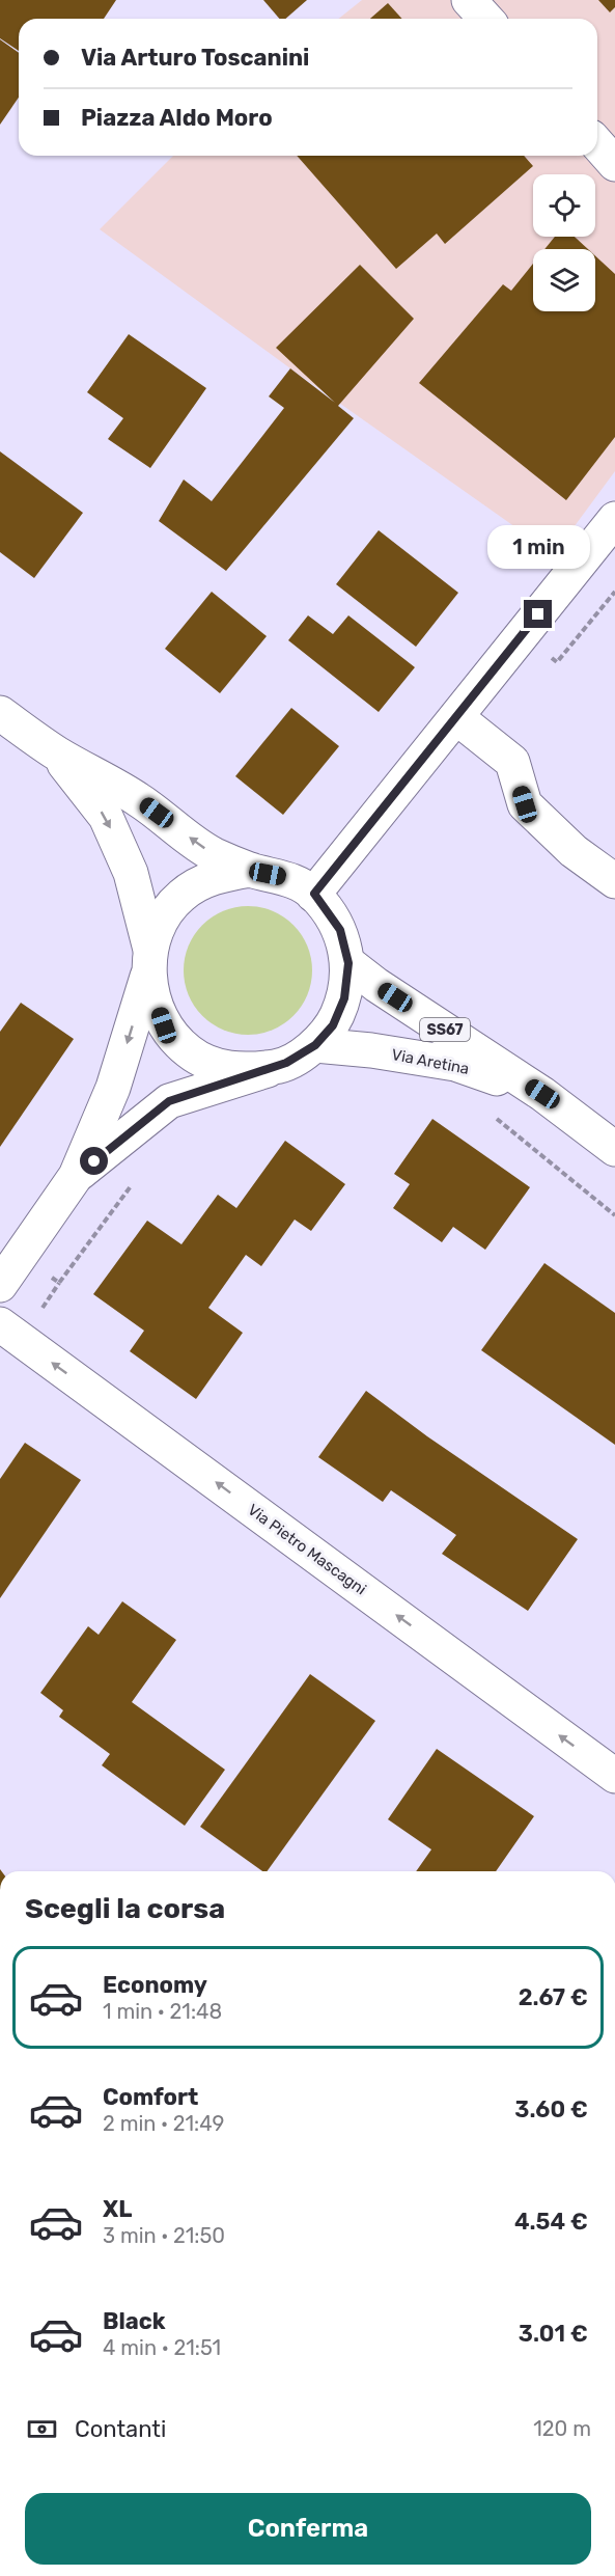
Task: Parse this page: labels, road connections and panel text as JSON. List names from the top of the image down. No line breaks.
{"streets":{"street":["SS67","Via Aretina","Via Pietro Mascagni"]},"one_way":["Via Pietro Mascagni"],"page":{"banner":["Via Arturo Toscanini","Piazza Aldo Moro"],"bubble":"1 min","heading":"Scegli la corsa","list":[{"name":"Economy","note":"1 min · 21:48","value":"2.67 €"},{"name":"Comfort","note":"2 min · 21:49","value":"3.60 €"},{"name":"XL","note":"3 min · 21:50","value":"4.54 €"},{"name":"Black","note":"4 min · 21:51","value":"3.01 €"}],"pay":["Contanti","120 m"],"buttons":"Conferma"}}
